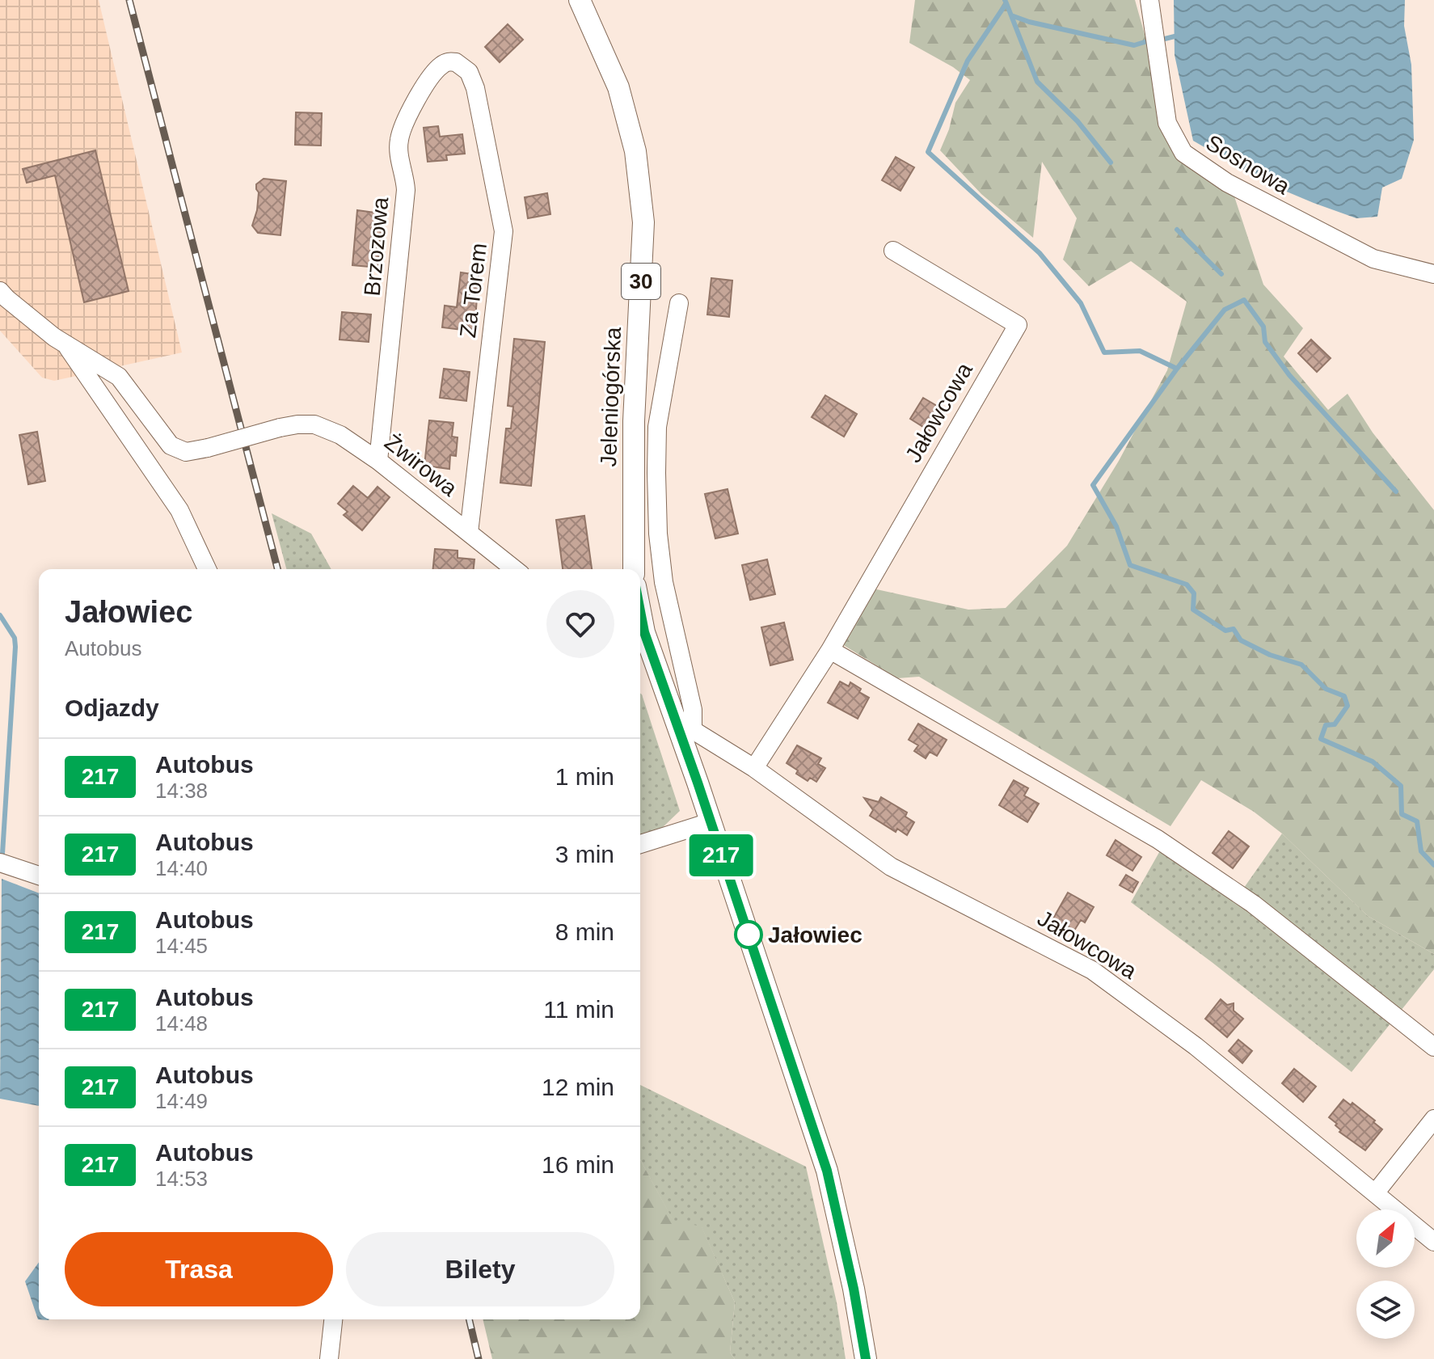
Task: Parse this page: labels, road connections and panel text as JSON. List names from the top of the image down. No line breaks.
{"streets":{"main road":["30","Jeleniogórska"],"street":["Sosnowa","Brzozowa","Za Torem","Jałowcowa","Żwirowa"]},"crossings":[["Brzozowa","Za Torem"],["Brzozowa","Żwirowa"],["Za Torem","Żwirowa"]],"places":["Jałowiec"],"lines":["bus line 217"],"north":"top right","page":{"on_map":"217","heading":[["Jałowiec","Autobus"],"Odjazdy"],"list":[{"mark":"217","name":"Autobus","note":"14:38","value":"1 min"},{"mark":"217","name":"Autobus","note":"14:40","value":"3 min"},{"mark":"217","name":"Autobus","note":"14:45","value":"8 min"},{"mark":"217","name":"Autobus","note":"14:48","value":"11 min"},{"mark":"217","name":"Autobus","note":"14:49","value":"12 min"},{"mark":"217","name":"Autobus","note":"14:53","value":"16 min"}],"buttons":["Trasa","Bilety"]}}
